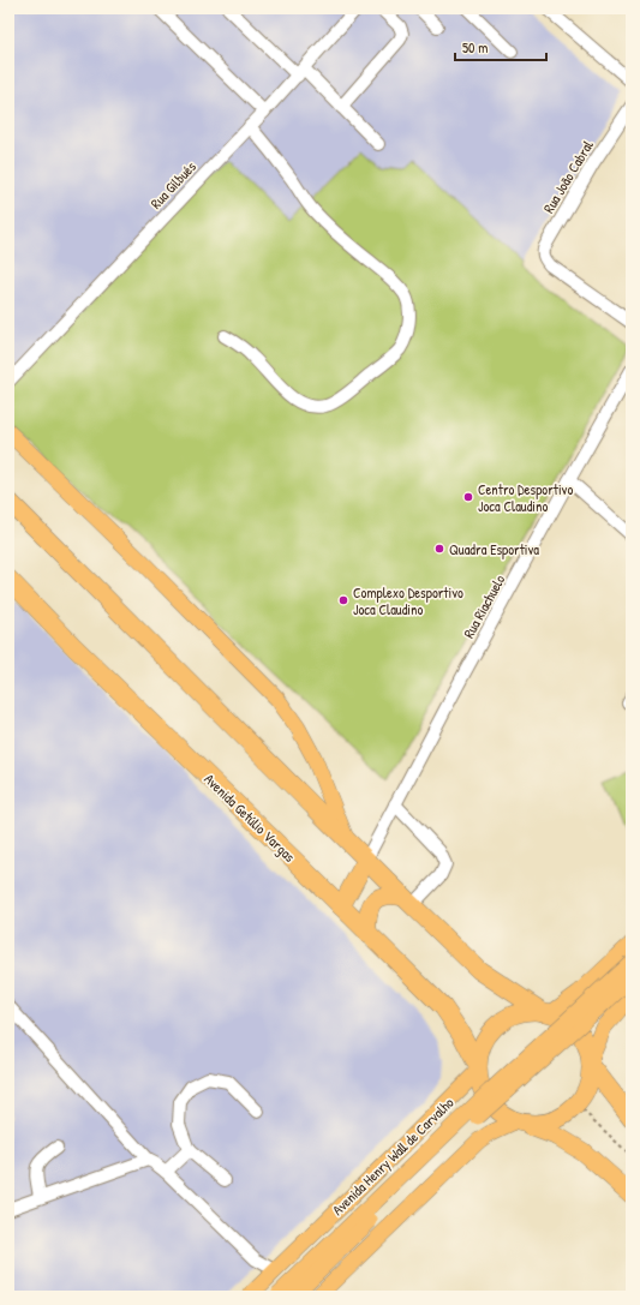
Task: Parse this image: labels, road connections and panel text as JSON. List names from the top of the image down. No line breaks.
{"streets":{"highway":["Avenida Getúlio Vargas","Avenida Henry Wall de Carvalho"],"street":["Rua João Cabral","Rua Gilbués","Rua Riachuelo"]},"crossings":[["Avenida Getúlio Vargas","Avenida Henry Wall de Carvalho"]],"places":["Centro Desportivo Joca Claudino","Quadra Esportiva","Complexo Desportivo Joca Claudino"],"scale_bar":"50 m"}
